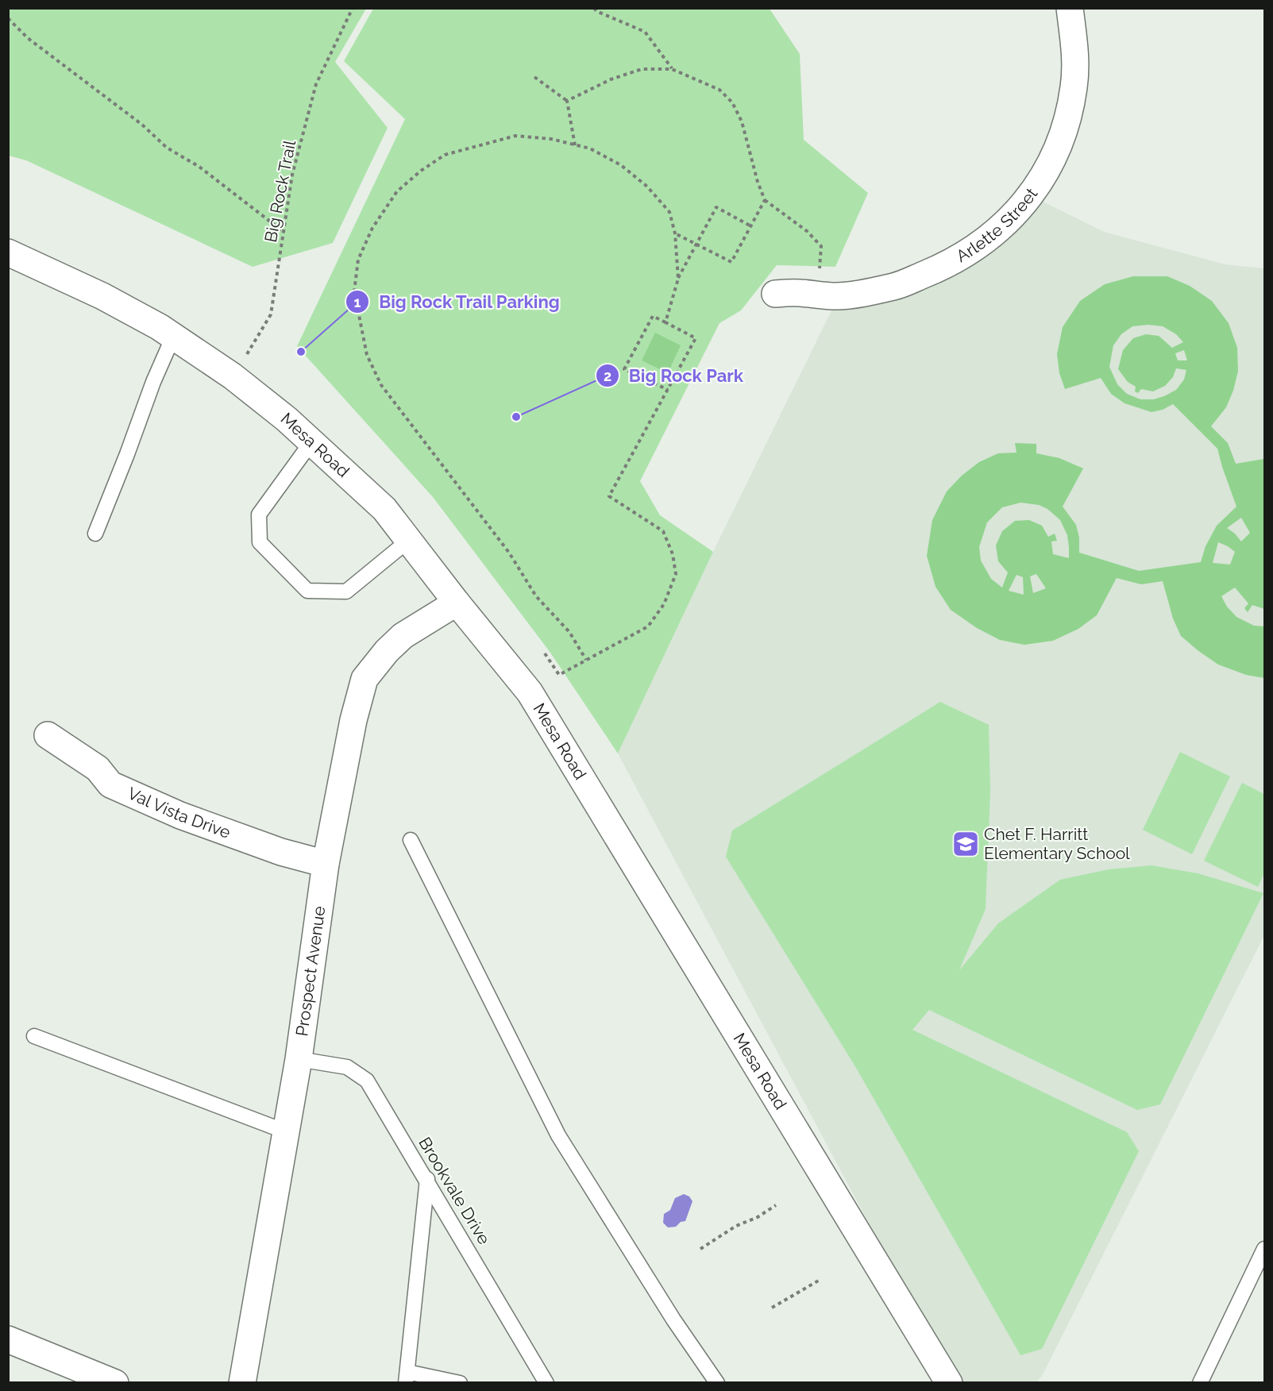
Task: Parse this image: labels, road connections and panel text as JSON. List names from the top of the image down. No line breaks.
{"streets":{"street":["Arlette Street","Mesa Road","Val Vista Drive","Prospect Avenue"],"lane":["Brookvale Drive"],"path":["Big Rock Trail"]},"crossings":[["Big Rock Trail","Mesa Road"],["Mesa Road","Prospect Avenue"],["Val Vista Drive","Prospect Avenue"],["Prospect Avenue","Brookvale Drive"]],"places":{"other":["Big Rock Trail Parking","Big Rock Park"],"school or university":["Chet F. Harritt Elementary School"]}}
